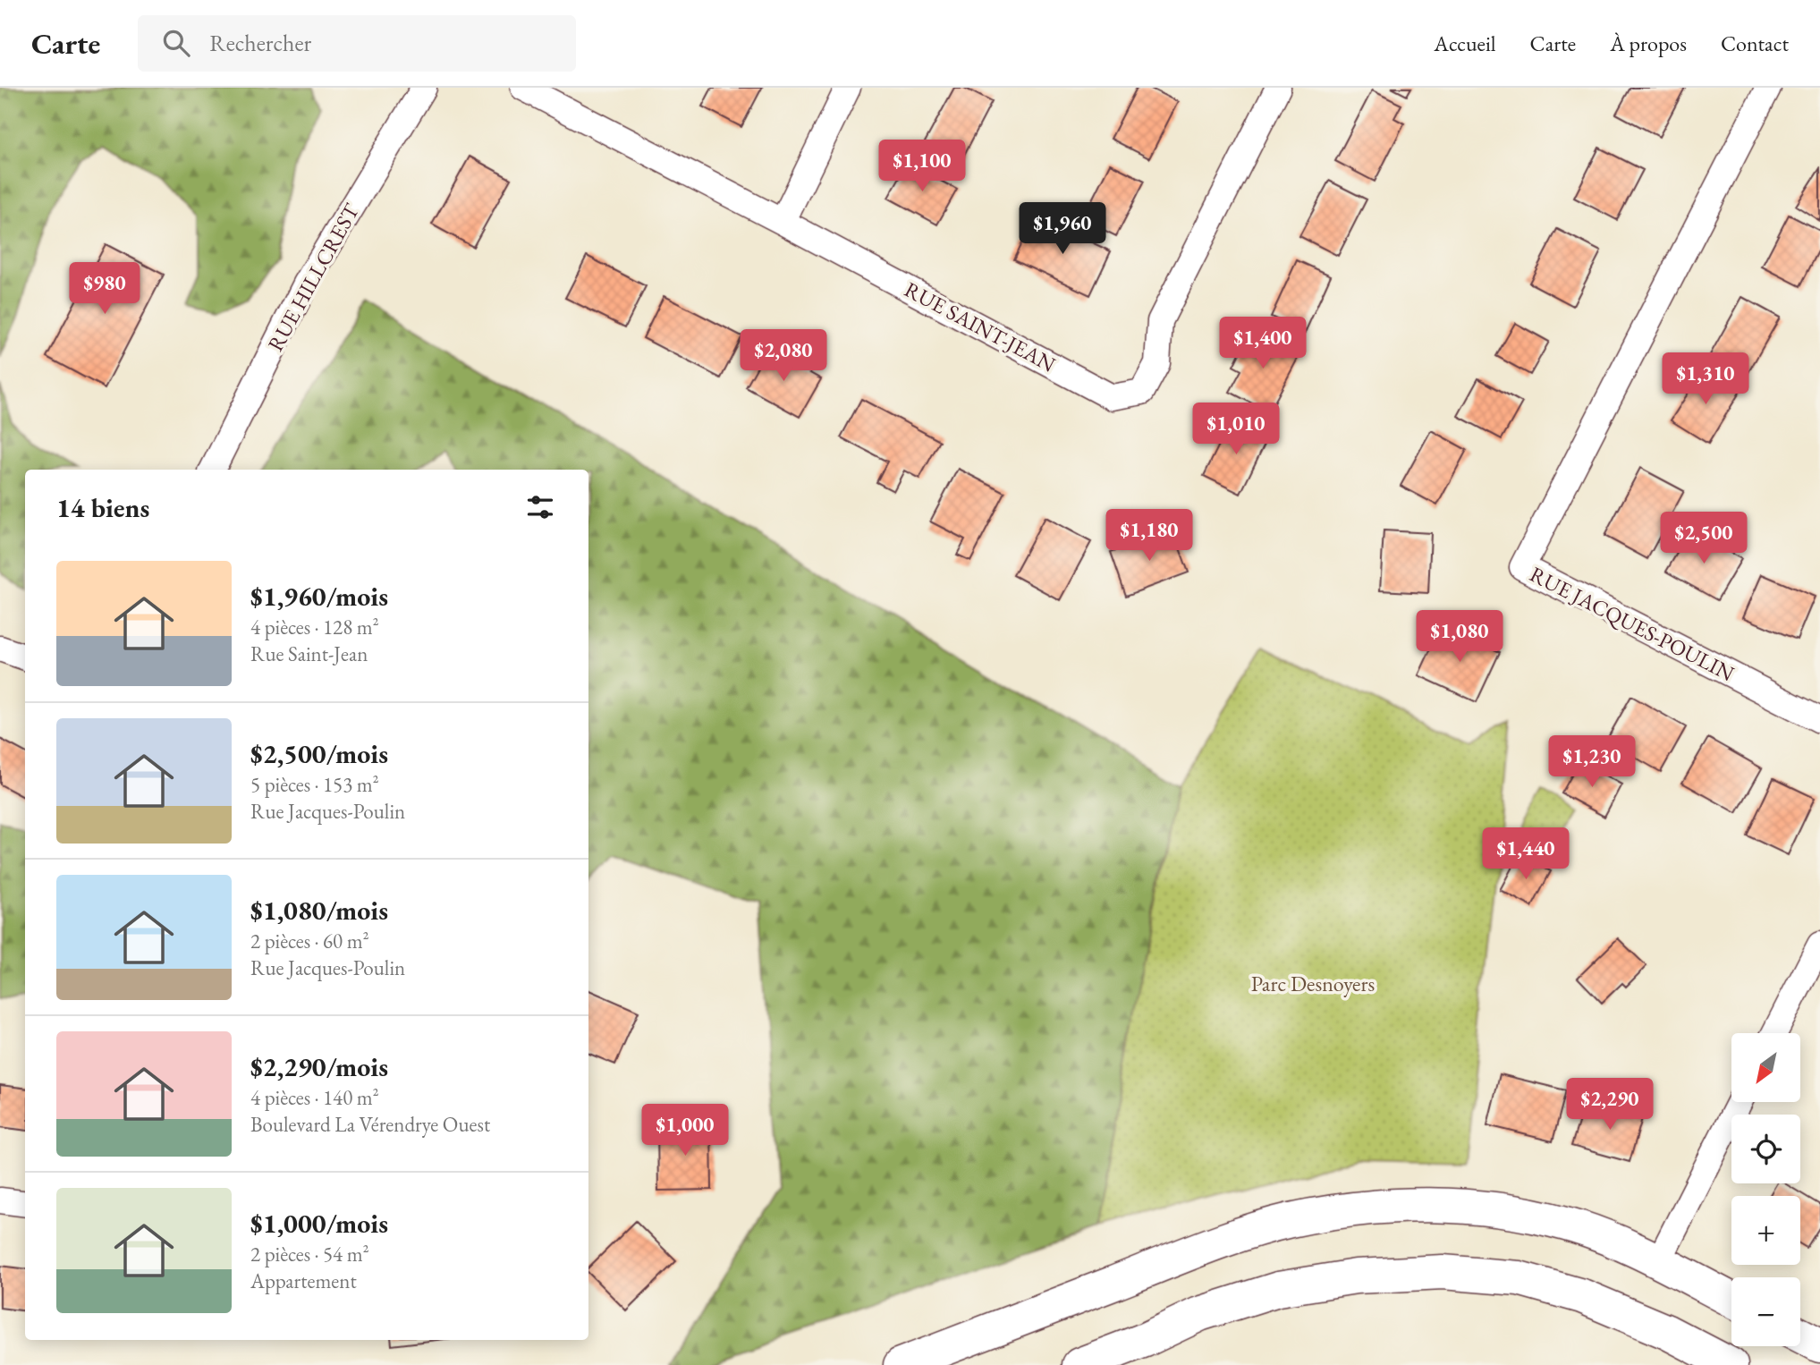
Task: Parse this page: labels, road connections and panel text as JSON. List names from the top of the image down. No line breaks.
{"streets":{"street":["RUE HILLCREST","RUE SAINT-JEAN","RUE JACQUES-POULIN"]},"parks":["Parc Desnoyers"],"north":"bottom left","page":{"header":"Carte","search":"Rechercher","nav":["Accueil","Carte","À propos","Contact"],"price":["$1,100","$1,960","$980","$1,400","$2,080","$1,310","$1,010","$1,180","$2,500","$1,080","$1,230","$1,440","$2,290","$1,000"],"heading":"14 biens","list":[{"name":"$1,960/mois","note":"4 pièces · 128 m² · Rue Saint-Jean"},{"name":"$2,500/mois","note":"5 pièces · 153 m² · Rue Jacques-Poulin"},{"name":"$1,080/mois","note":"2 pièces · 60 m² · Rue Jacques-Poulin"},{"name":"$2,290/mois","note":"4 pièces · 140 m² · Boulevard La Vérendrye Ouest"},{"name":"$1,000/mois","note":"2 pièces · 54 m² · Appartement"}],"map_buttons":["+","−"]}}
